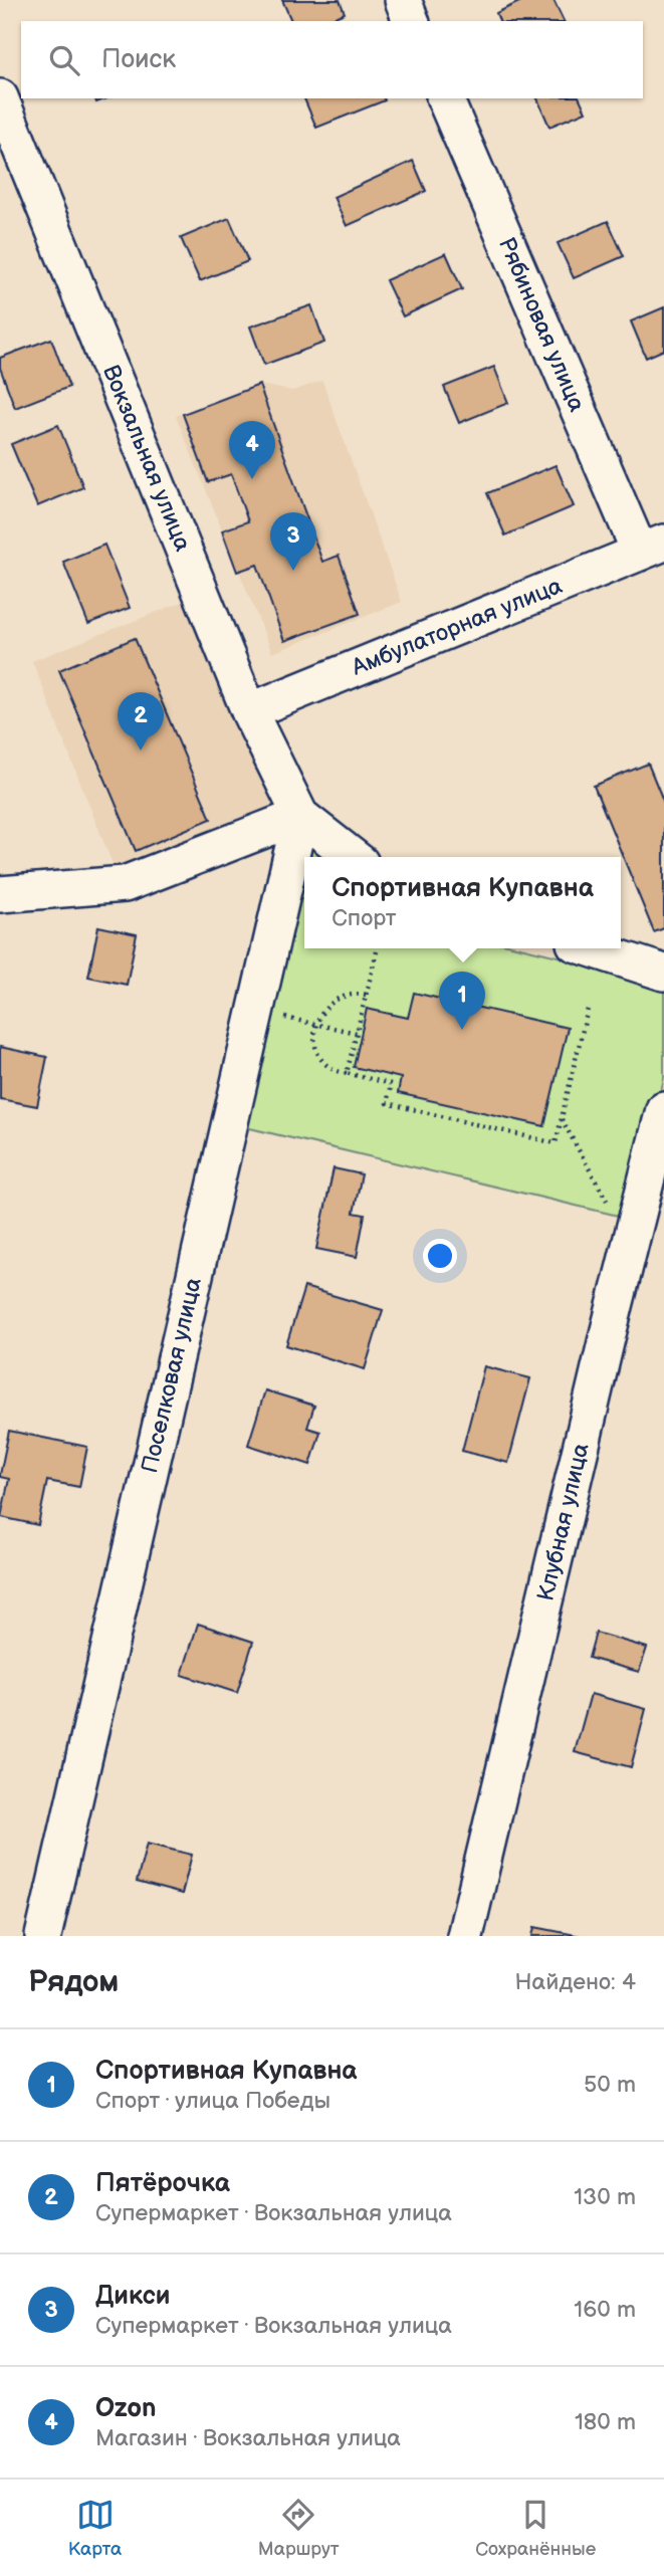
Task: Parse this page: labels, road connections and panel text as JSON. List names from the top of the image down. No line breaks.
{"streets":{"street":["Рябиновая улица","Вокзальная улица","Амбулаторная улица","Поселковая улица","Клубная улица"]},"crossings":[["Рябиновая улица","Амбулаторная улица"],["Вокзальная улица","Амбулаторная улица"],["Вокзальная улица","Поселковая улица"]],"page":{"search":"Поиск","pins":["4","3","2","1"],"popup":["Спортивная Купавна","Спорт"],"heading":["Рядом","Найдено: 4"],"list":[{"mark":"1","name":"Спортивная Купавна","note":"Спорт · улица Победы","value":"50 m"},{"mark":"2","name":"Пятёрочка","note":"Супермаркет · Вокзальная улица","value":"130 m"},{"mark":"3","name":"Дикси","note":"Супермаркет · Вокзальная улица","value":"160 m"},{"mark":"4","name":"Ozon","note":"Магазин · Вокзальная улица","value":"180 m"}],"nav":["Карта","Маршрут","Сохранённые"]}}
